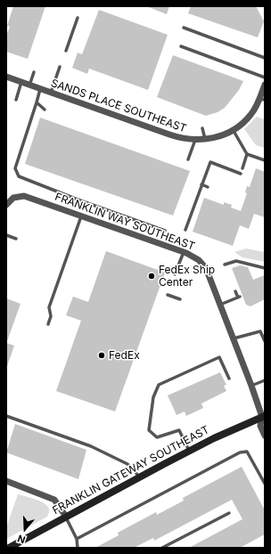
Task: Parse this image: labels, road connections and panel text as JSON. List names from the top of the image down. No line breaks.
{"streets":{"street":["SANDS PLACE SOUTHEAST","FRANKLIN WAY SOUTHEAST","FRANKLIN GATEWAY SOUTHEAST"]},"crossings":[["FRANKLIN WAY SOUTHEAST","FRANKLIN GATEWAY SOUTHEAST"]],"places":["FedEx Ship Center","FedEx"],"north":"bottom"}
